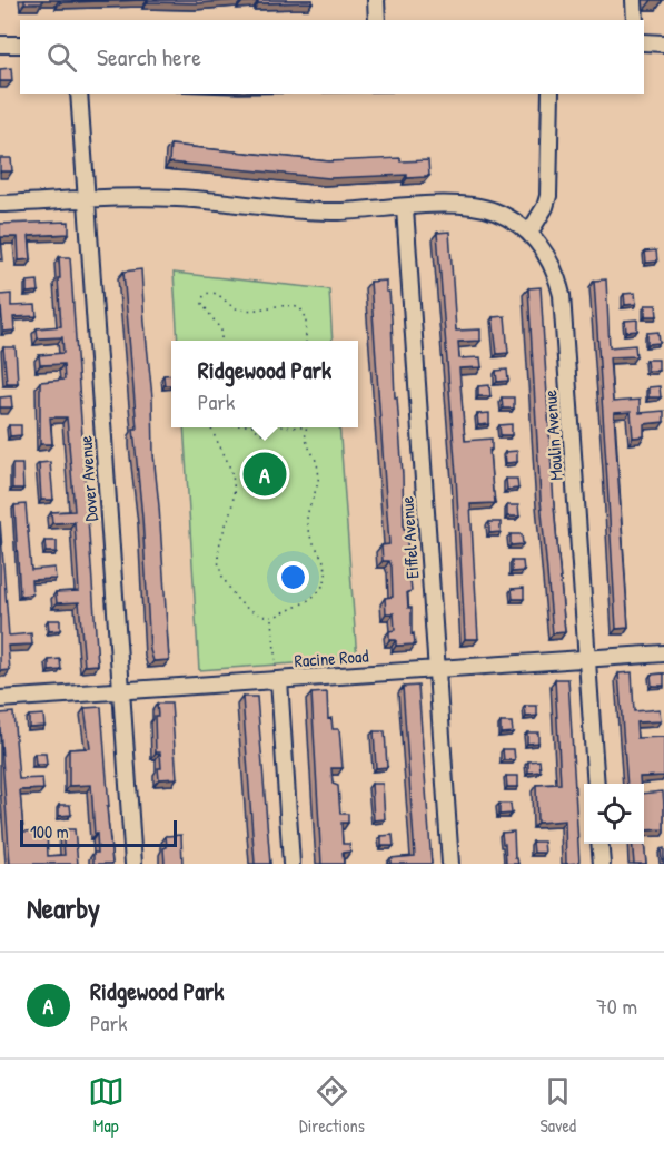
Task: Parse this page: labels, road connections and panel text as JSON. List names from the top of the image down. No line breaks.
{"streets":{"street":["Moulin Avenue","Dover Avenue","Eiffel Avenue","Racine Road"]},"crossings":[["Moulin Avenue","Racine Road"],["Dover Avenue","Racine Road"],["Eiffel Avenue","Racine Road"]],"scale_bar":"100 m","page":{"search":"Search here","popup":["Ridgewood Park","Park"],"pins":"A","scale":"100 m","heading":"Nearby","list":[{"mark":"A","name":"Ridgewood Park","note":"Park","value":"70 m"}],"nav":["Map","Directions","Saved"]}}
